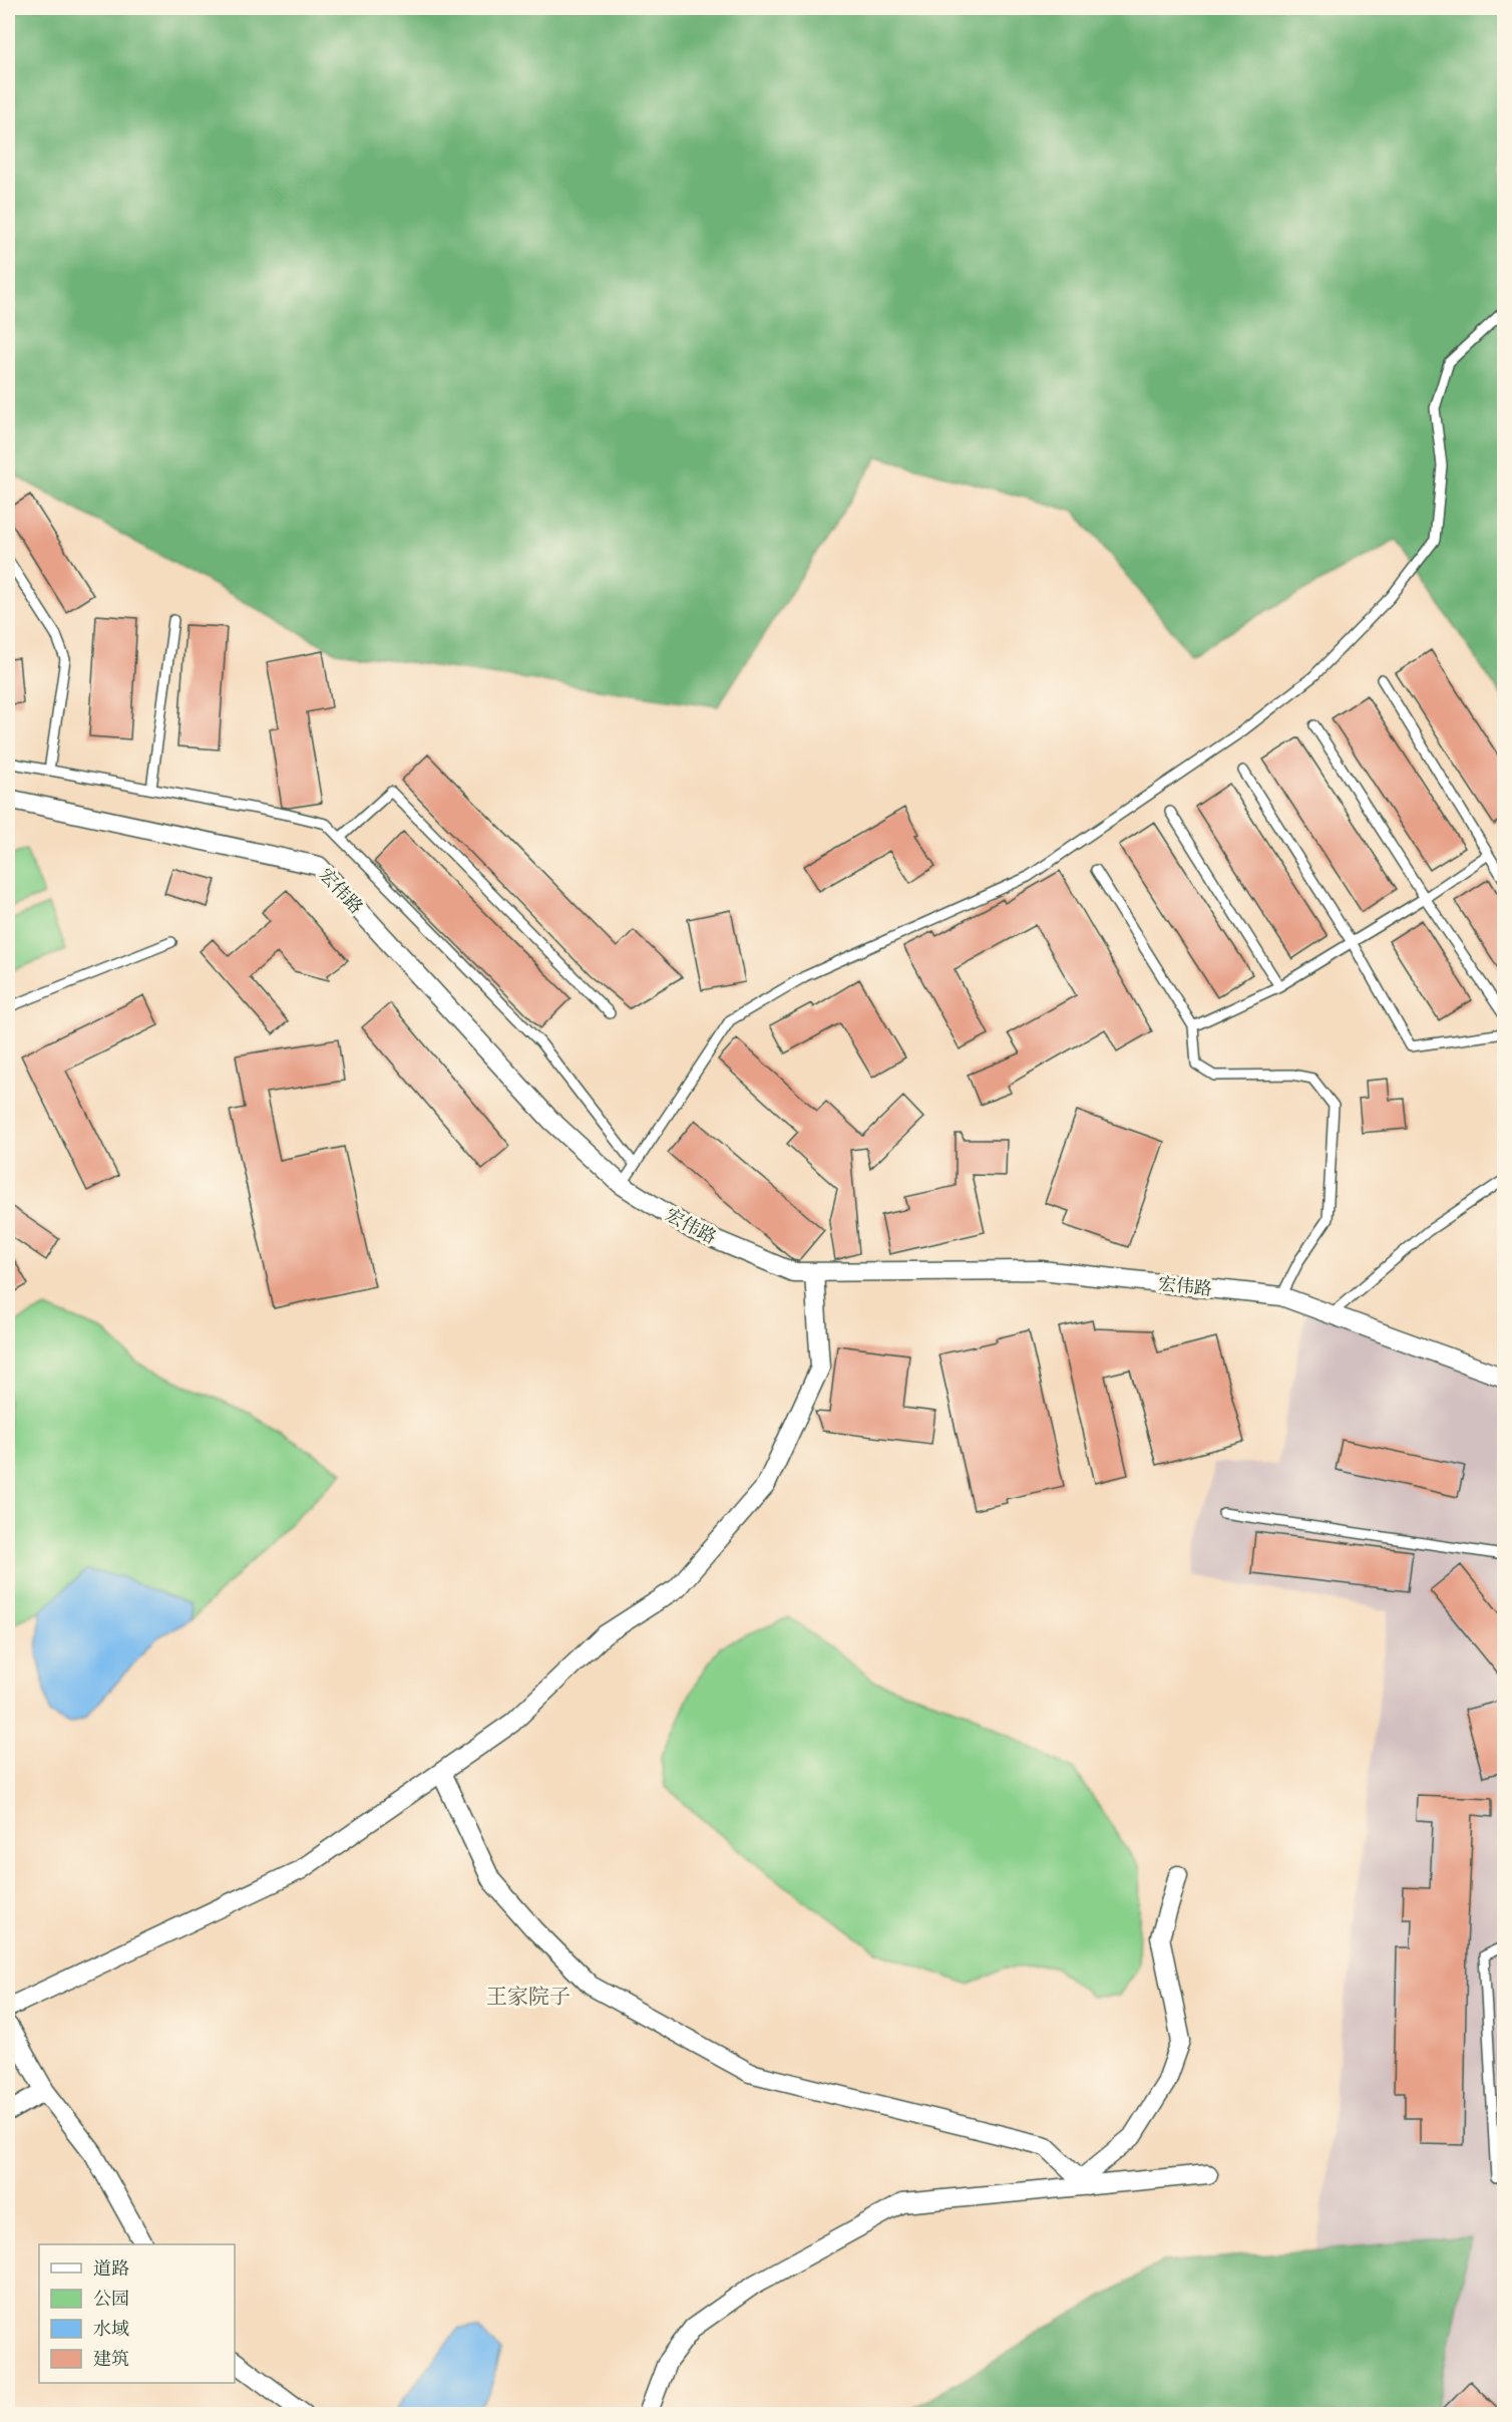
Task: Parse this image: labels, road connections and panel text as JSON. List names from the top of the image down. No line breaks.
{"streets":{"street":["宏伟路"]},"districts":["王家院子"],"legend":["道路","公园","水域","建筑"]}
